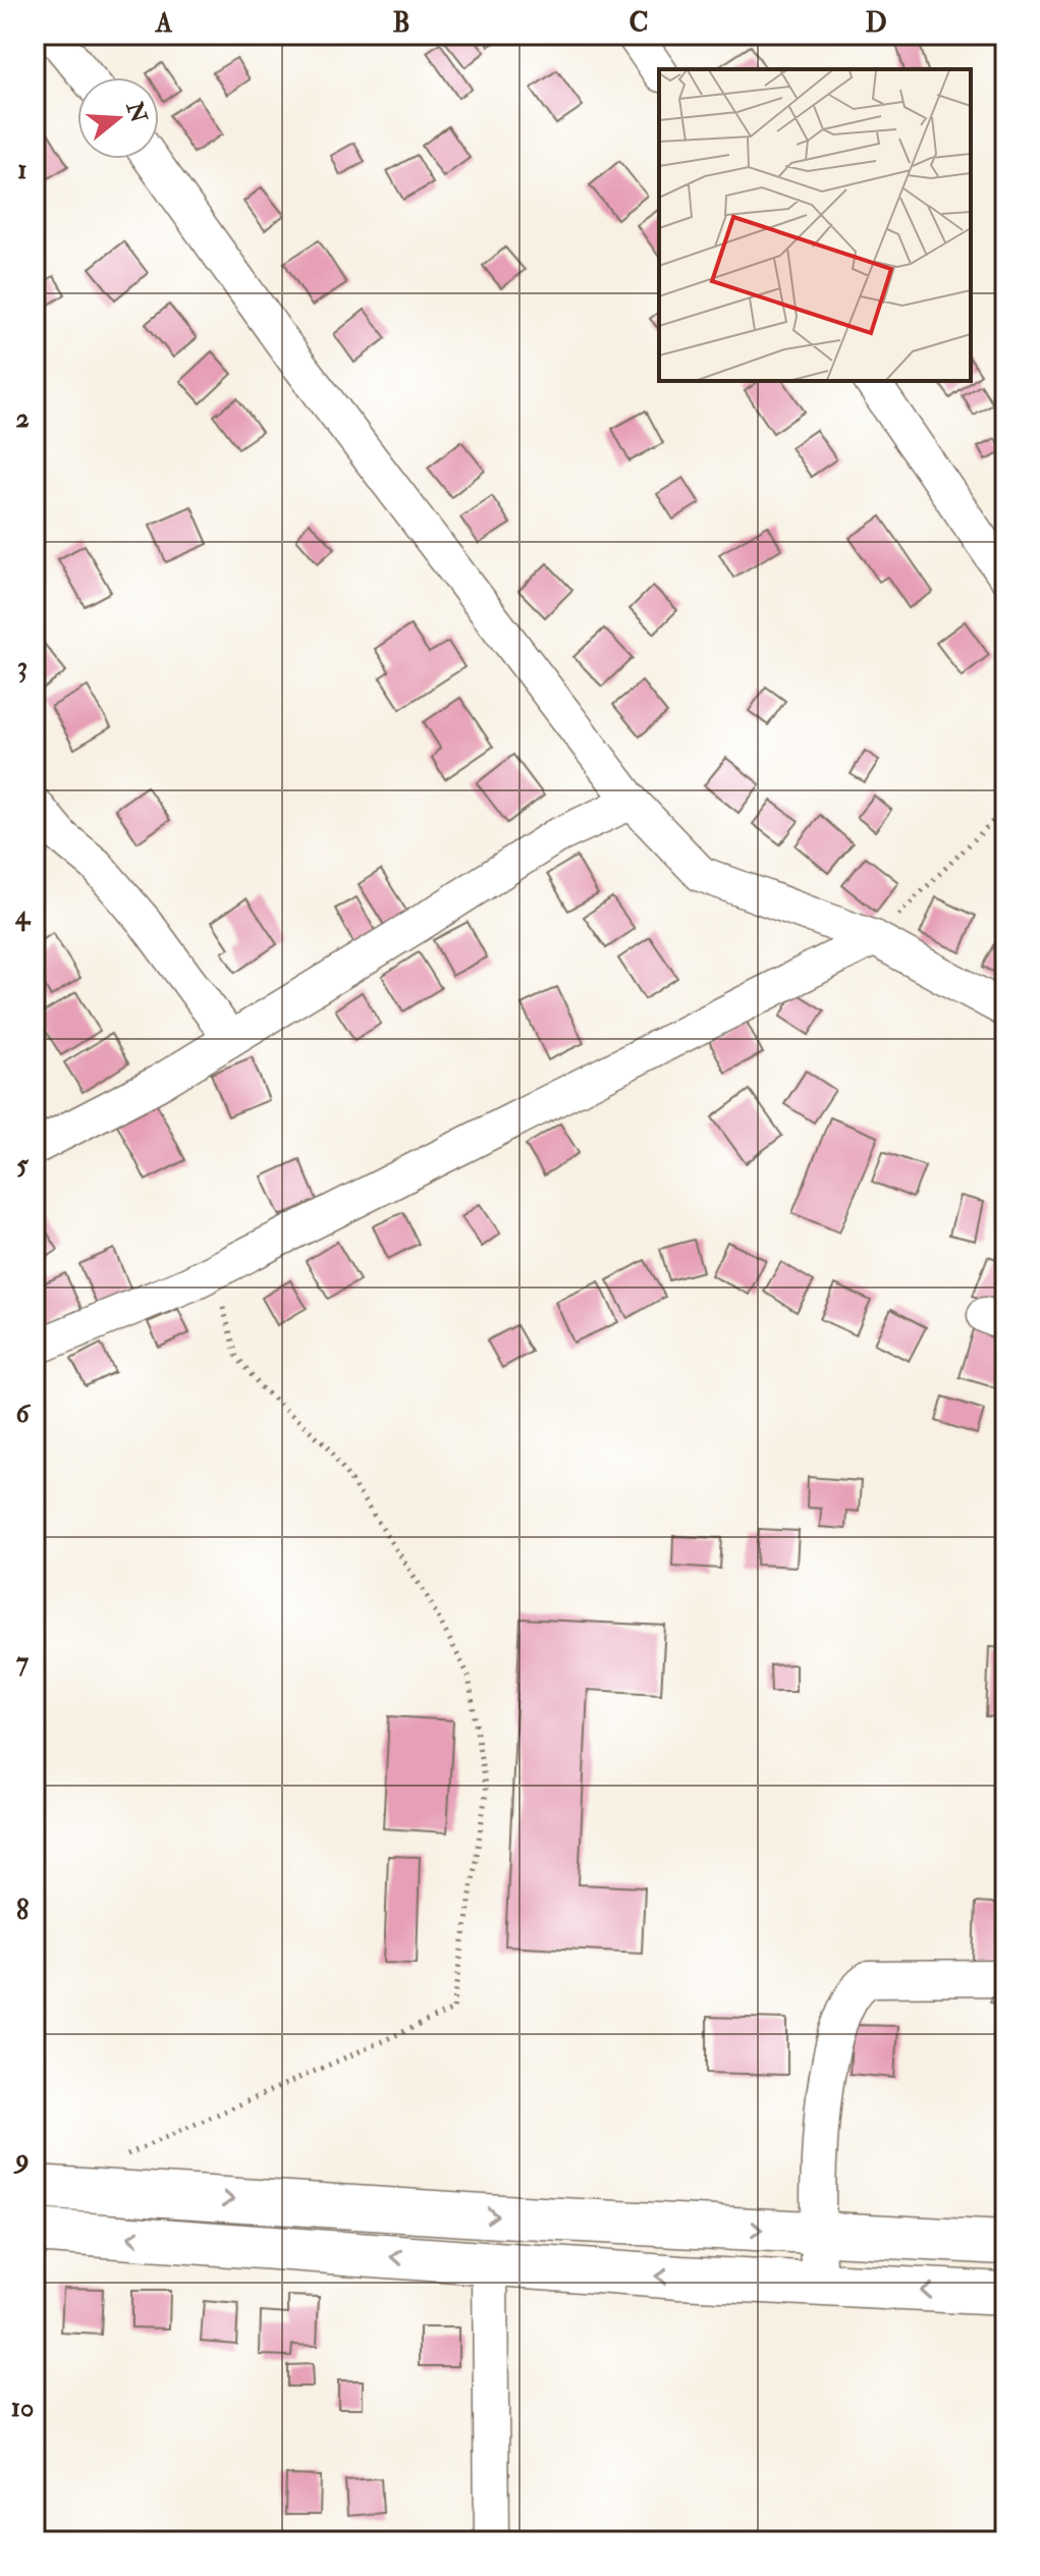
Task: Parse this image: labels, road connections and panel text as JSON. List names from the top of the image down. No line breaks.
{"north":"right","grid":{"columns":["A","B","C","D"],"rows":["1","2","3","4","5","6","7","8","9","10"]}}
